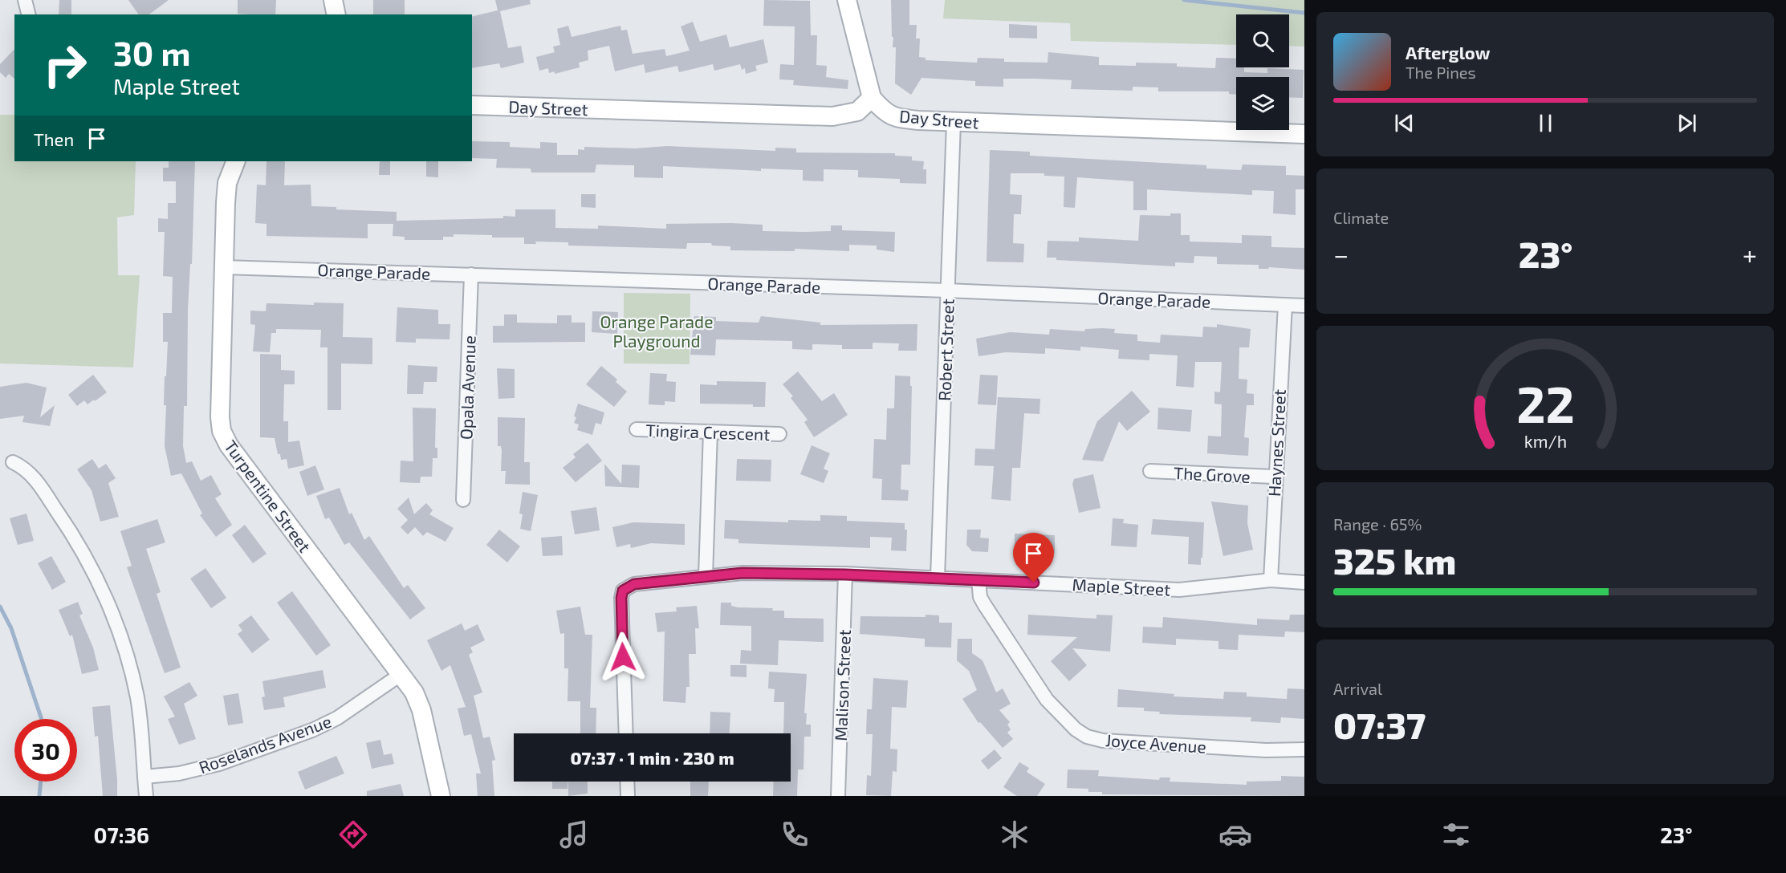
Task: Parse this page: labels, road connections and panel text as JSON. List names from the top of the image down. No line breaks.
{"streets":{"street":["Day Street","Orange Parade","Robert Street","Opala Avenue","Tingira Crescent","Haynes Street","The Grove","Turpentine Street","Maple Street","Malison Street","Joyce Avenue","Roselands Avenue"]},"crossings":[["Day Street","Robert Street"],["Orange Parade","Robert Street"],["Orange Parade","Opala Avenue"],["Orange Parade","Haynes Street"],["Orange Parade","Turpentine Street"],["Robert Street","Maple Street"],["Haynes Street","The Grove"],["Haynes Street","Maple Street"],["Turpentine Street","Roselands Avenue"],["Maple Street","Malison Street"],["Maple Street","Joyce Avenue"]],"parks":["Orange Parade Playground"],"page":{"turn":["30 m","Maple Street"],"song":["Afterglow","The Pines"],"then":"Then","tile":["Climate",["Range · 65%","325 km"],["Arrival","07:37"]],"heat":["−","23°","+"],"limit":"30","trip":"07:37 · 1 min · 230 m","tabs":["07:36","23°"],"gauge":["22","km/h"]}}
